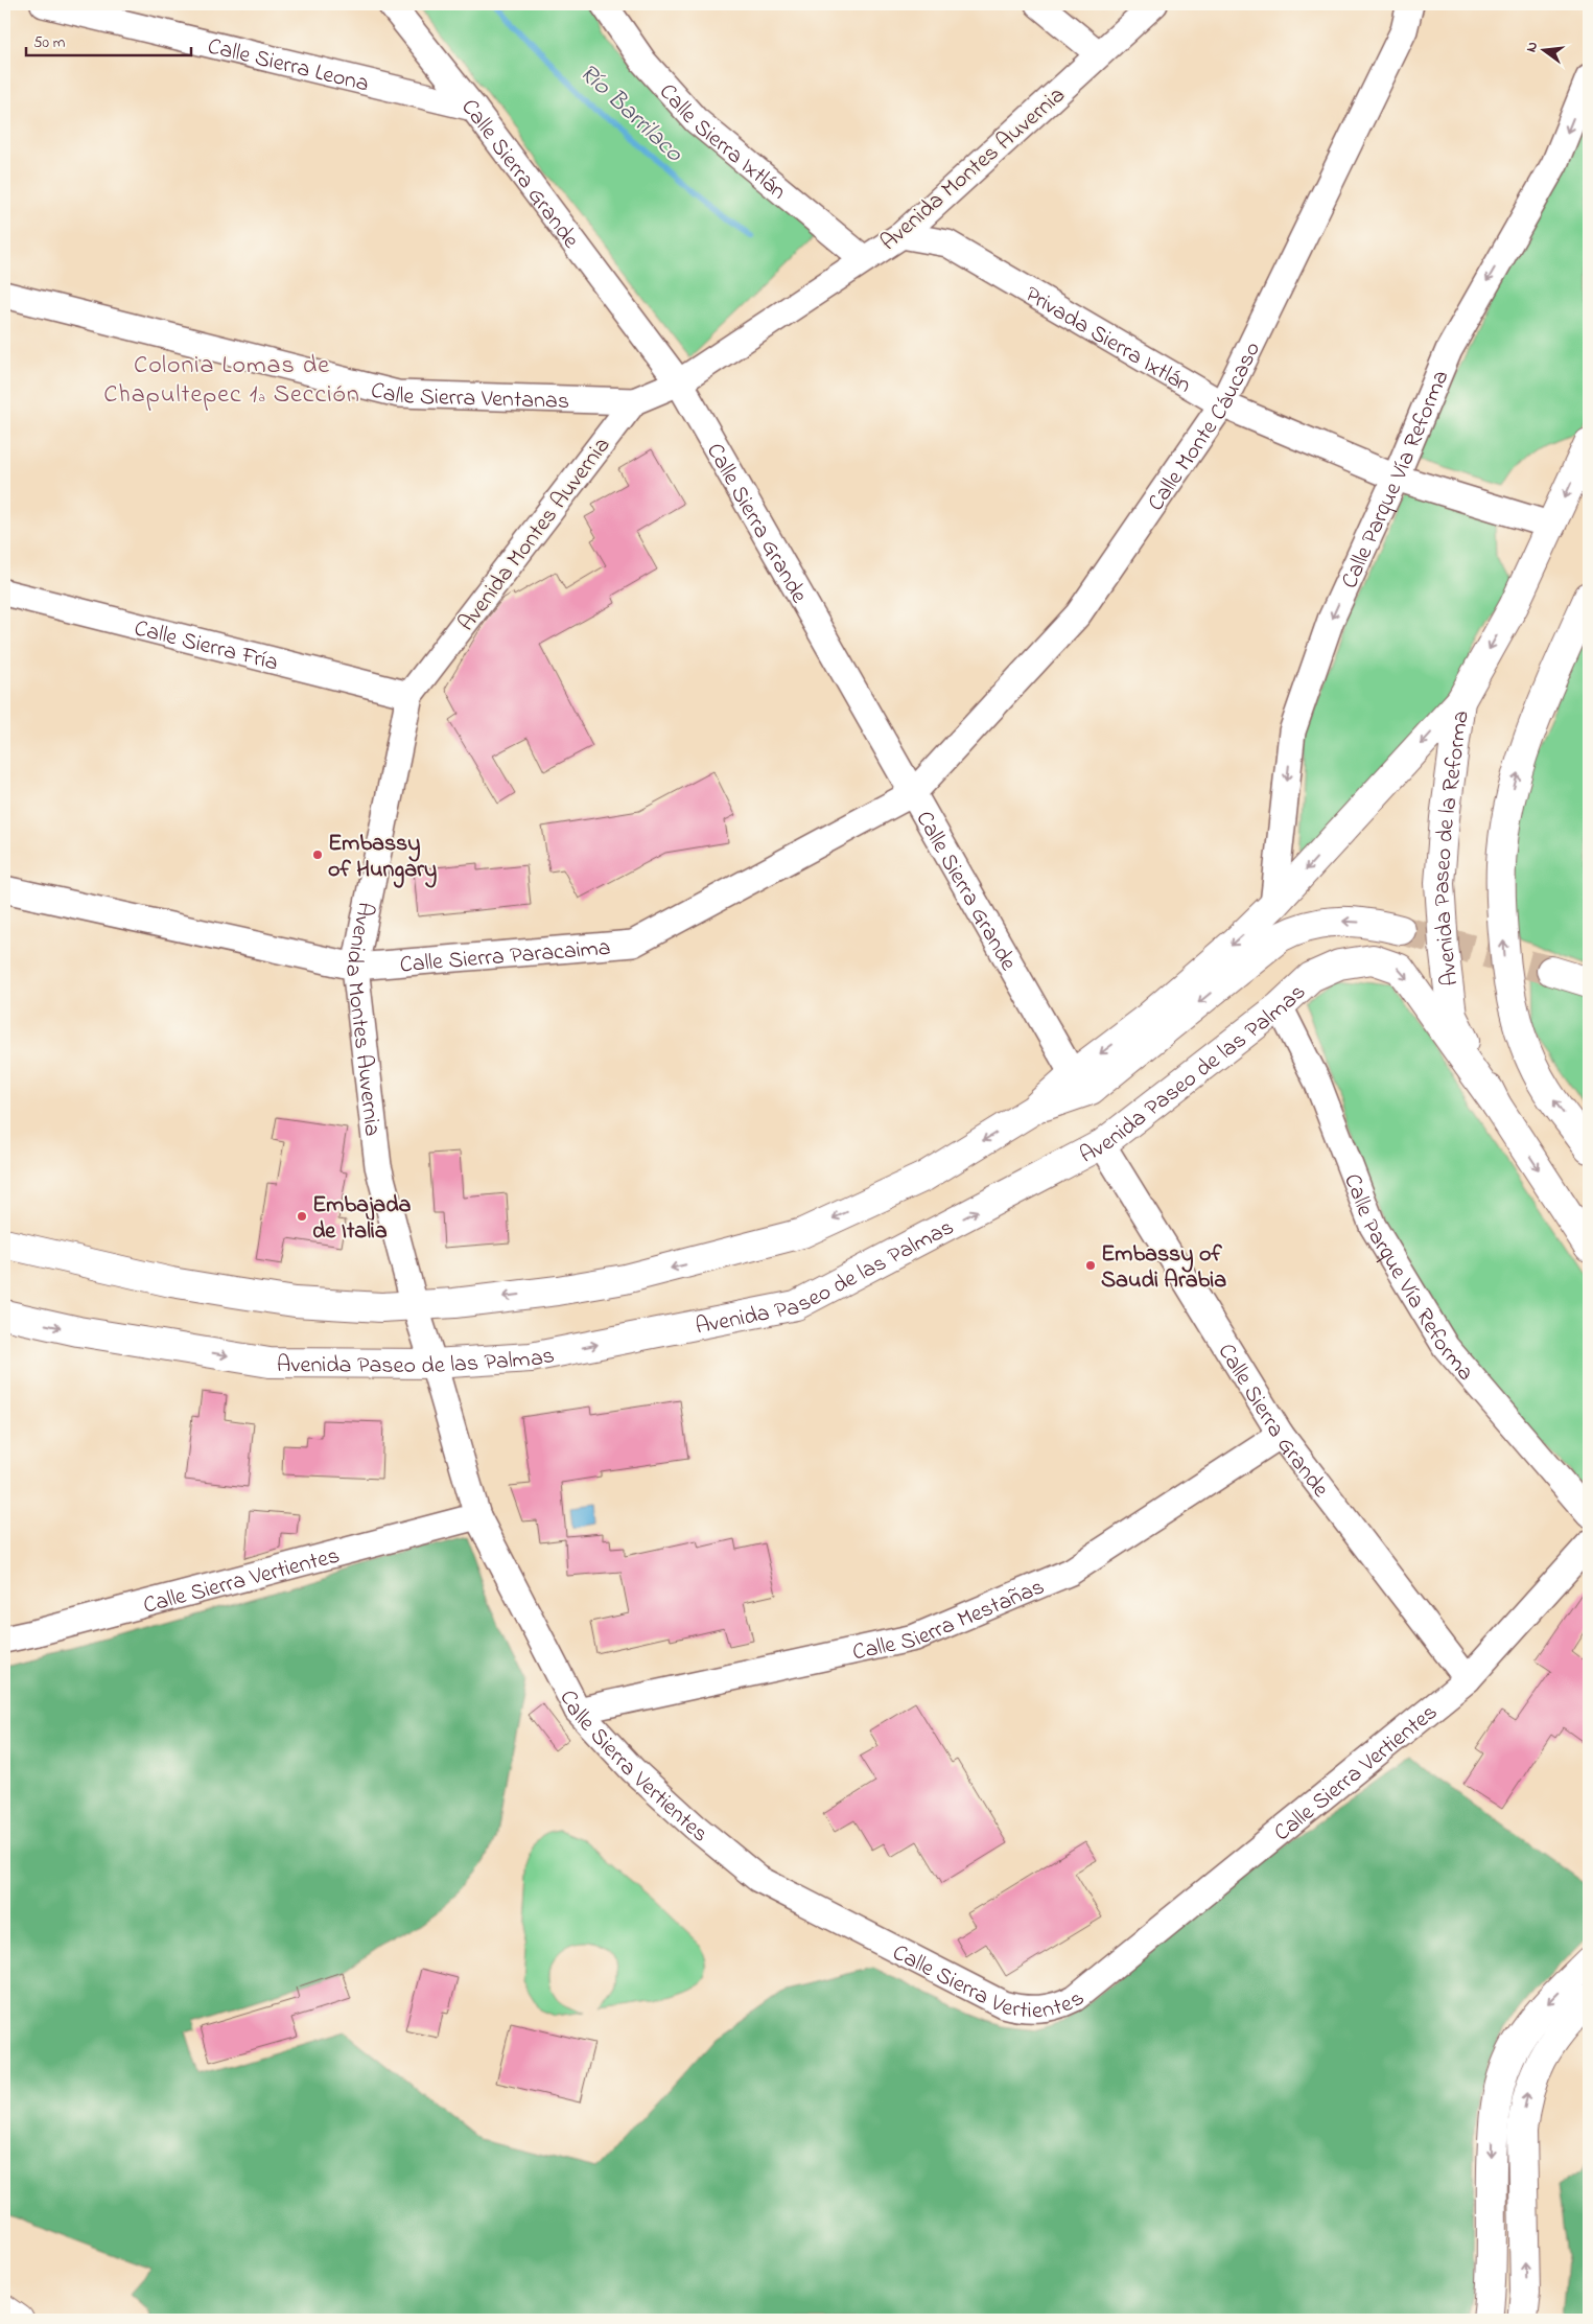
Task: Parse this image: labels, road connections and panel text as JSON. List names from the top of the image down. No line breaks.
{"streets":{"main road":["Avenida Paseo de la Reforma","Avenida Paseo de las Palmas"],"street":["Calle Sierra Leona","Calle Sierra Ixtlán","Avenida Montes Auvernia","Calle Sierra Grande","Privada Sierra Ixtlán","Calle Sierra Ventanas","Calle Monte Cáucaso","Calle Parque Vía Reforma","Calle Sierra Fría","Calle Sierra Paracaima","Calle Sierra Vertientes","Calle Sierra Mestañas"]},"crossings":[["Calle Sierra Leona","Calle Sierra Grande"],["Calle Sierra Ixtlán","Avenida Montes Auvernia"],["Avenida Montes Auvernia","Calle Sierra Grande"],["Avenida Montes Auvernia","Privada Sierra Ixtlán"],["Avenida Montes Auvernia","Calle Sierra Ventanas"],["Avenida Montes Auvernia","Calle Sierra Fría"],["Avenida Montes Auvernia","Calle Sierra Paracaima"],["Avenida Montes Auvernia","Avenida Paseo de las Palmas"],["Avenida Montes Auvernia","Calle Sierra Vertientes"],["Calle Sierra Grande","Calle Monte Cáucaso"],["Calle Sierra Grande","Calle Sierra Paracaima"],["Calle Sierra Grande","Avenida Paseo de las Palmas"],["Calle Sierra Grande","Calle Sierra Vertientes"],["Calle Sierra Grande","Calle Sierra Mestañas"],["Privada Sierra Ixtlán","Calle Monte Cáucaso"],["Privada Sierra Ixtlán","Calle Parque Vía Reforma"],["Privada Sierra Ixtlán","Avenida Paseo de la Reforma"],["Calle Monte Cáucaso","Calle Sierra Paracaima"],["Calle Parque Vía Reforma","Avenida Paseo de las Palmas"],["Avenida Paseo de la Reforma","Avenida Paseo de las Palmas"],["Avenida Paseo de las Palmas","Calle Sierra Vertientes"],["Calle Sierra Vertientes","Calle Sierra Mestañas"]],"one_way":["Calle Parque Vía Reforma"],"districts":["Colonia Lomas de Chapultepec 1ª Sección"],"water":["Río Barrilaco"],"places":["Embassy of Hungary","Embajada de Italia","Embassy of Saudi Arabia"],"scale_bar":"50 m","north":"left"}
